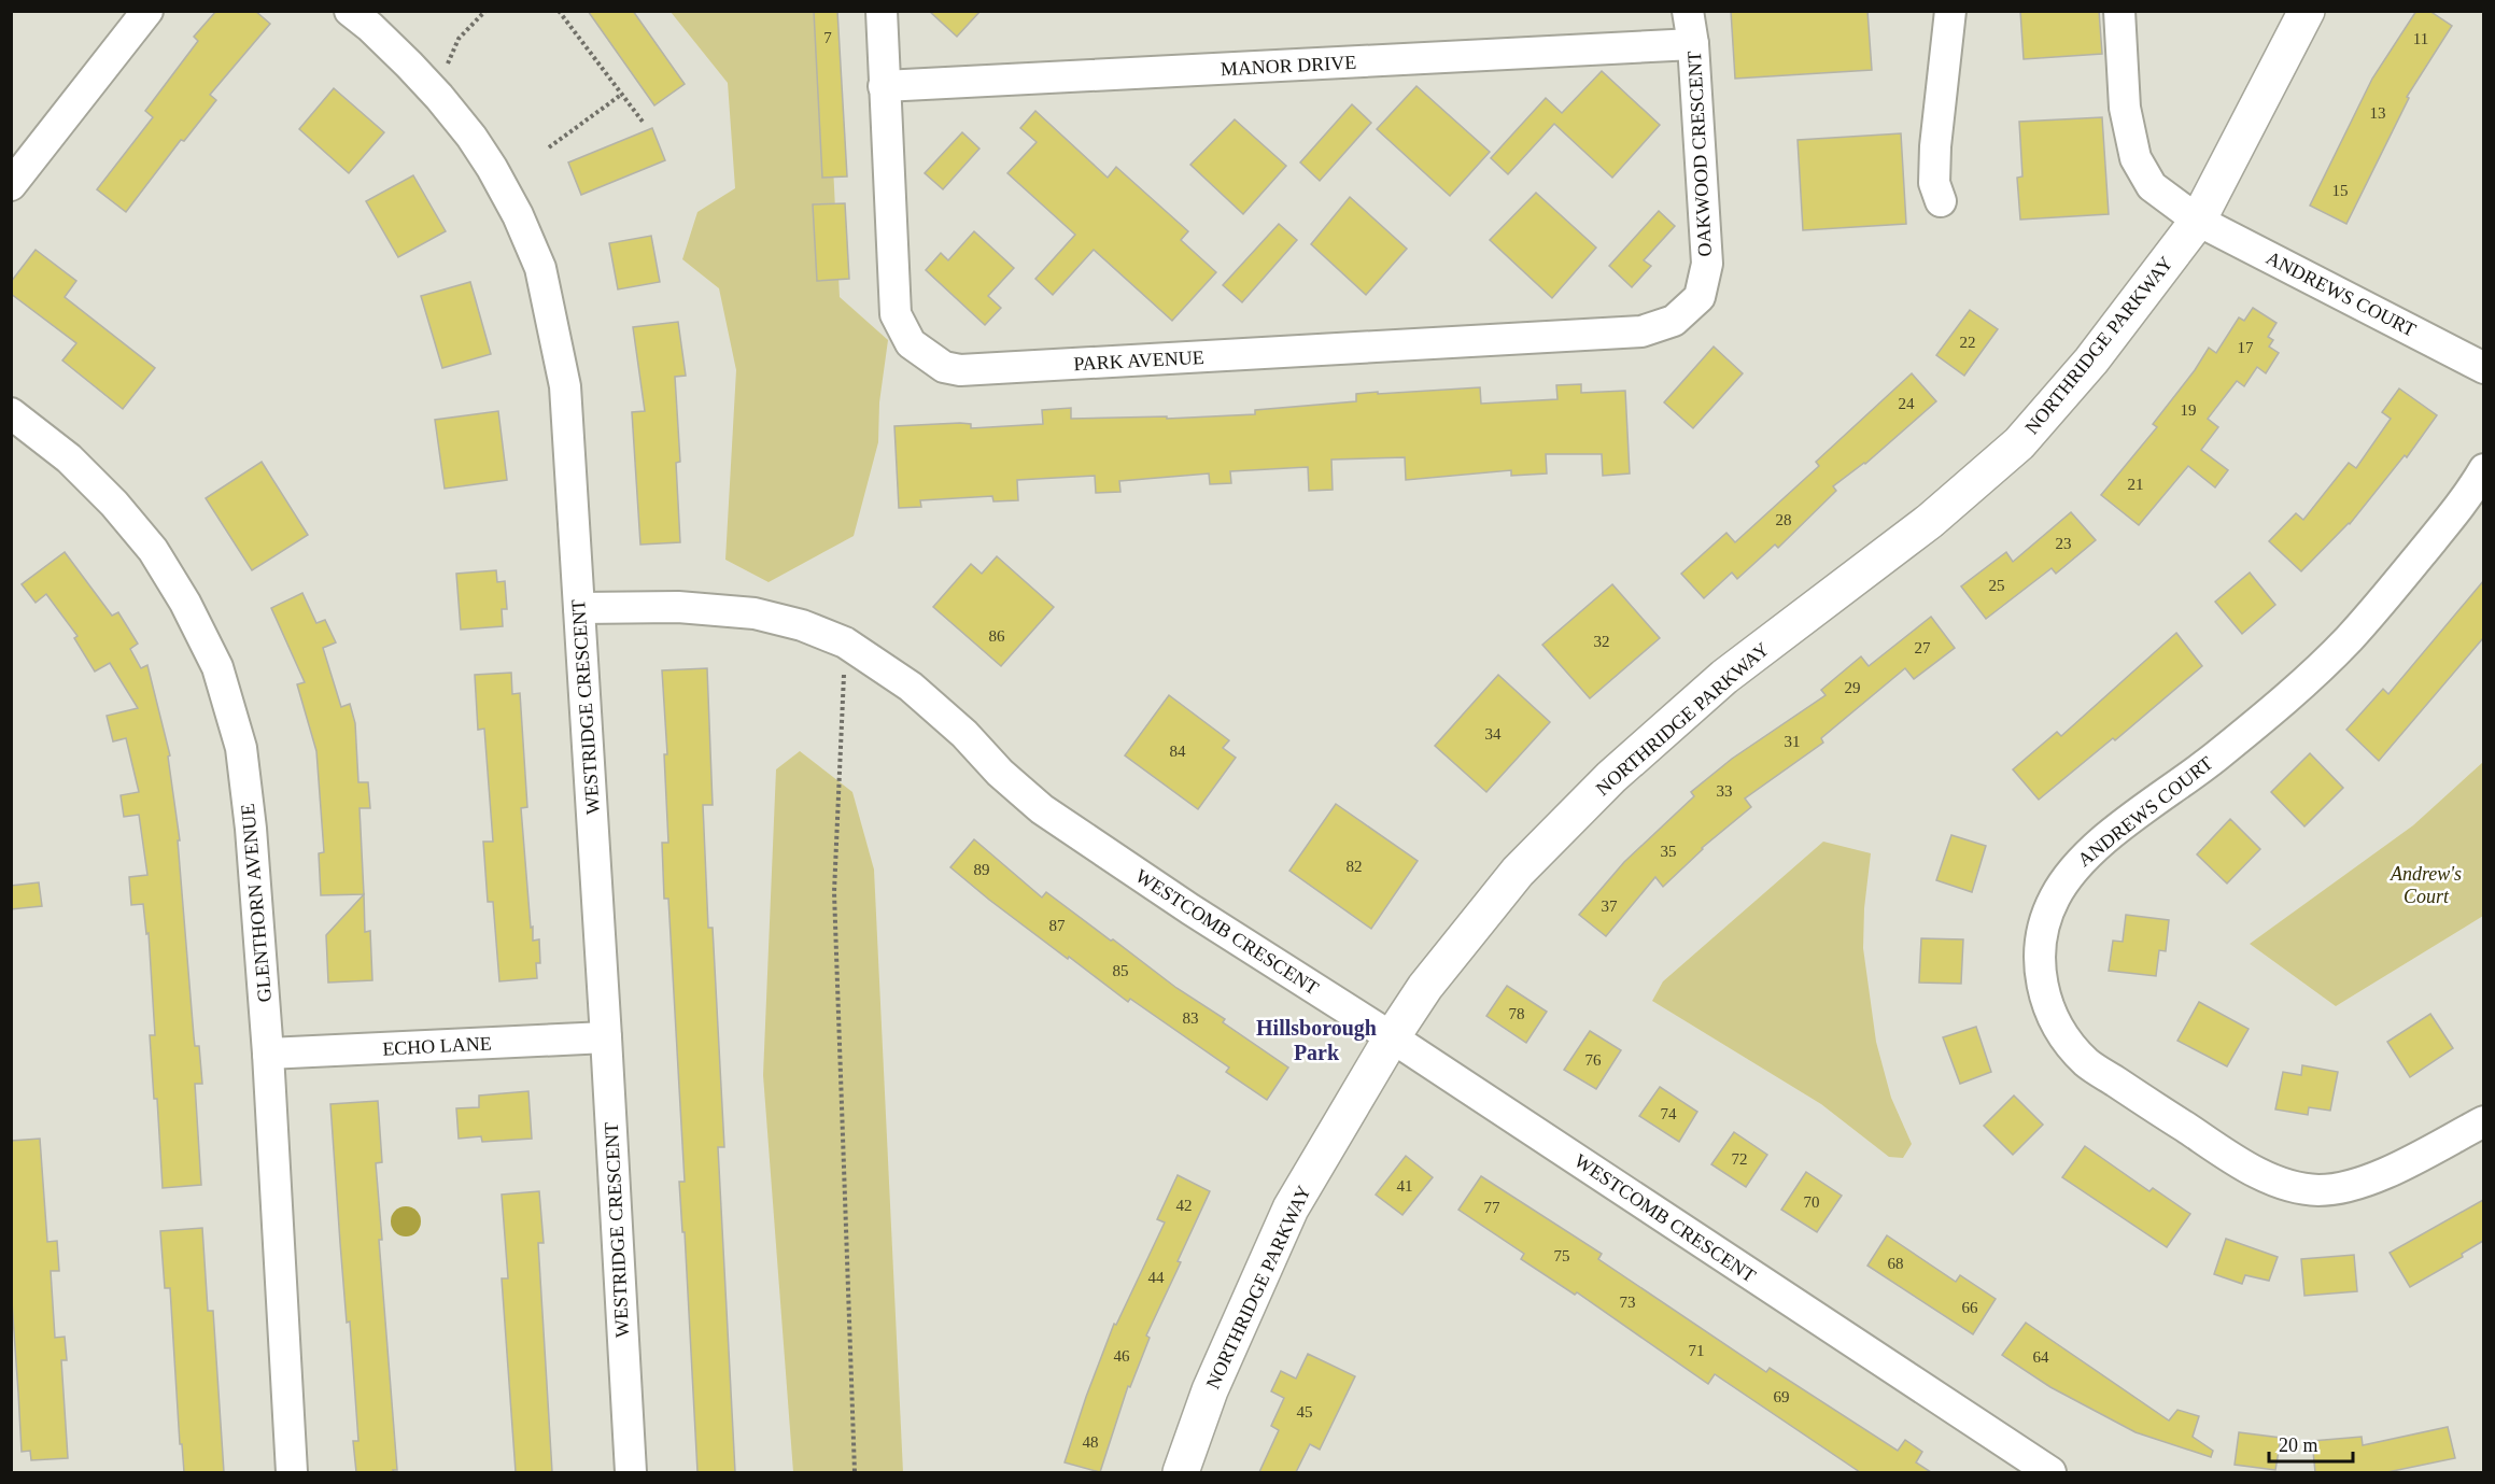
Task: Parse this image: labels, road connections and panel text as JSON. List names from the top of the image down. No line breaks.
{"streets":{"street":["MANOR DRIVE","OAKWOOD CRESCENT","ANDREWS COURT","NORTHRIDGE PARKWAY","PARK AVENUE","WESTRIDGE CRESCENT","GLENTHORN AVENUE","WESTCOMB CRESCENT","ECHO LANE"]},"crossings":[["MANOR DRIVE","OAKWOOD CRESCENT"],["MANOR DRIVE","PARK AVENUE"],["OAKWOOD CRESCENT","PARK AVENUE"],["ANDREWS COURT","NORTHRIDGE PARKWAY"],["NORTHRIDGE PARKWAY","WESTCOMB CRESCENT"],["WESTRIDGE CRESCENT","WESTCOMB CRESCENT"],["WESTRIDGE CRESCENT","ECHO LANE"],["GLENTHORN AVENUE","ECHO LANE"]],"districts":["Hillsborough Park"],"parks":["Andrew's Court"],"house_numbers":["7","11","13","15","22","17","24","19","21","28","23","25","86","32","27","29","34","31","84","33","35","82","89","37","87","85","78","83","76","74","72","41","70","42","77","75","68","44","73","66","71","46","64","69","45","48"],"scale_bar":"20 m"}
